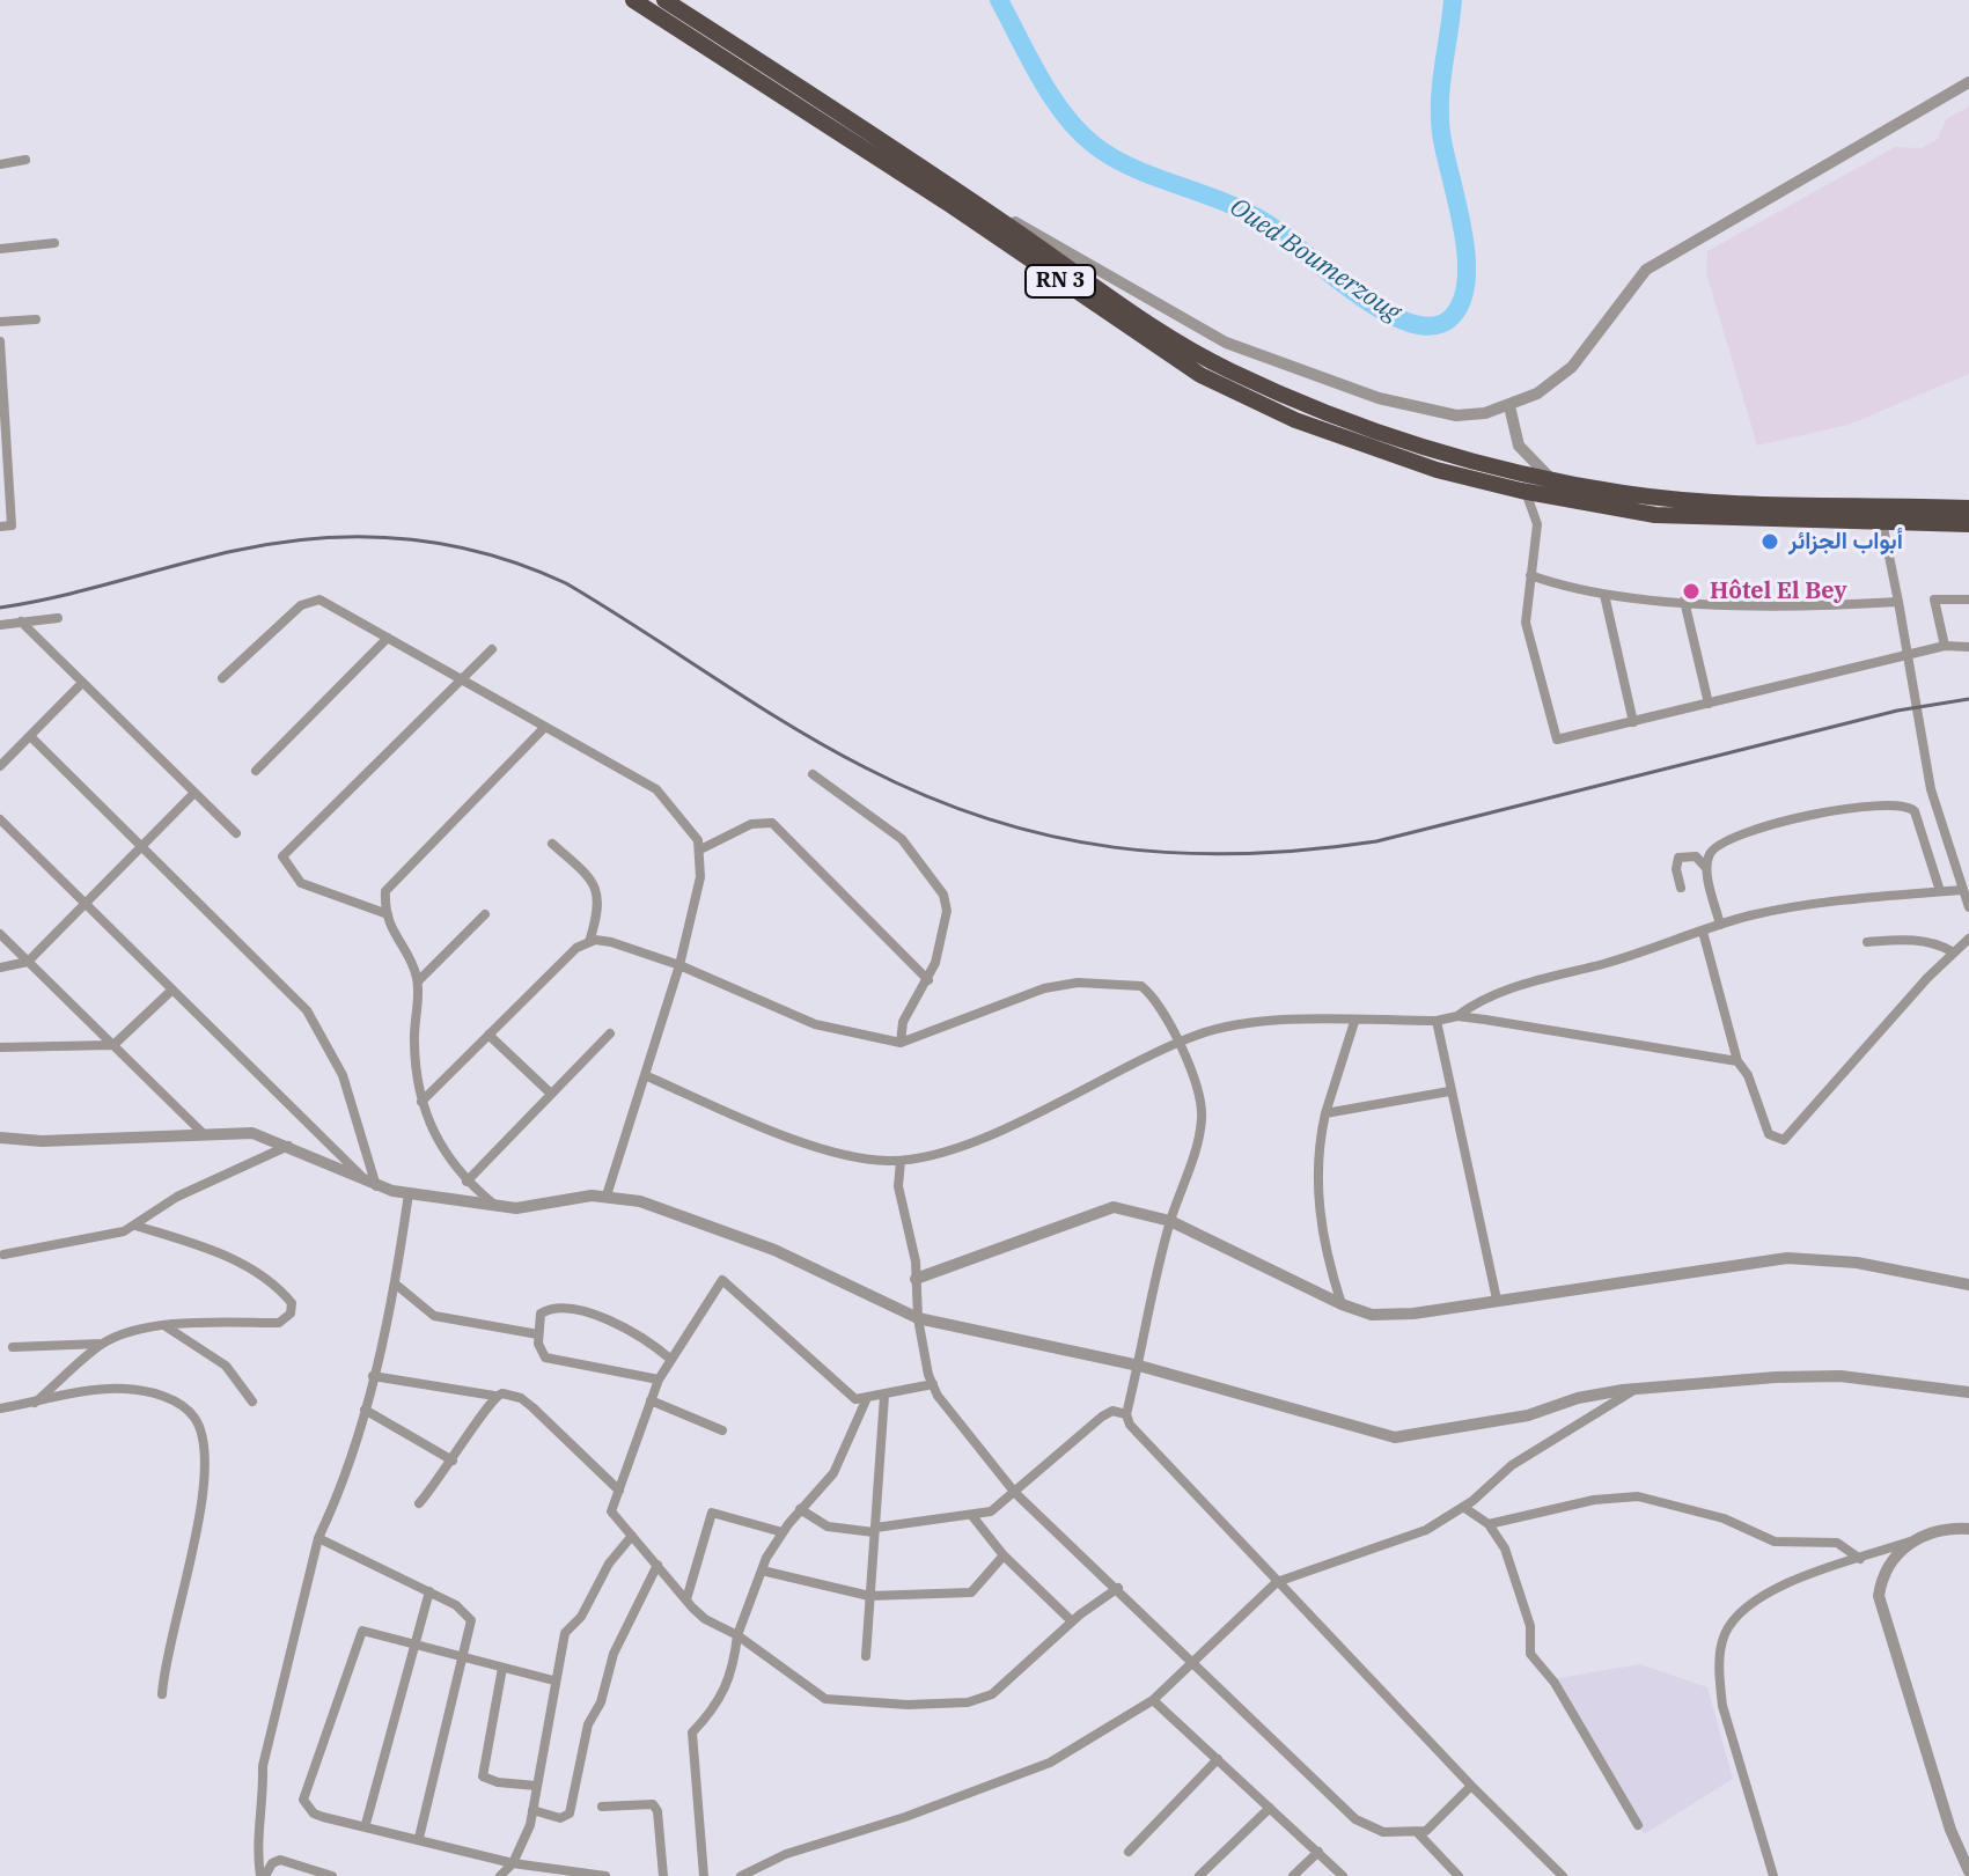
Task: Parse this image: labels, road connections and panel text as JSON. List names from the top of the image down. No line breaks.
{"streets":{"highway":["RN 3"]},"water":["Oued Boumerzoug"],"places":["أبواب الجزائر","Hôtel El Bey"]}
